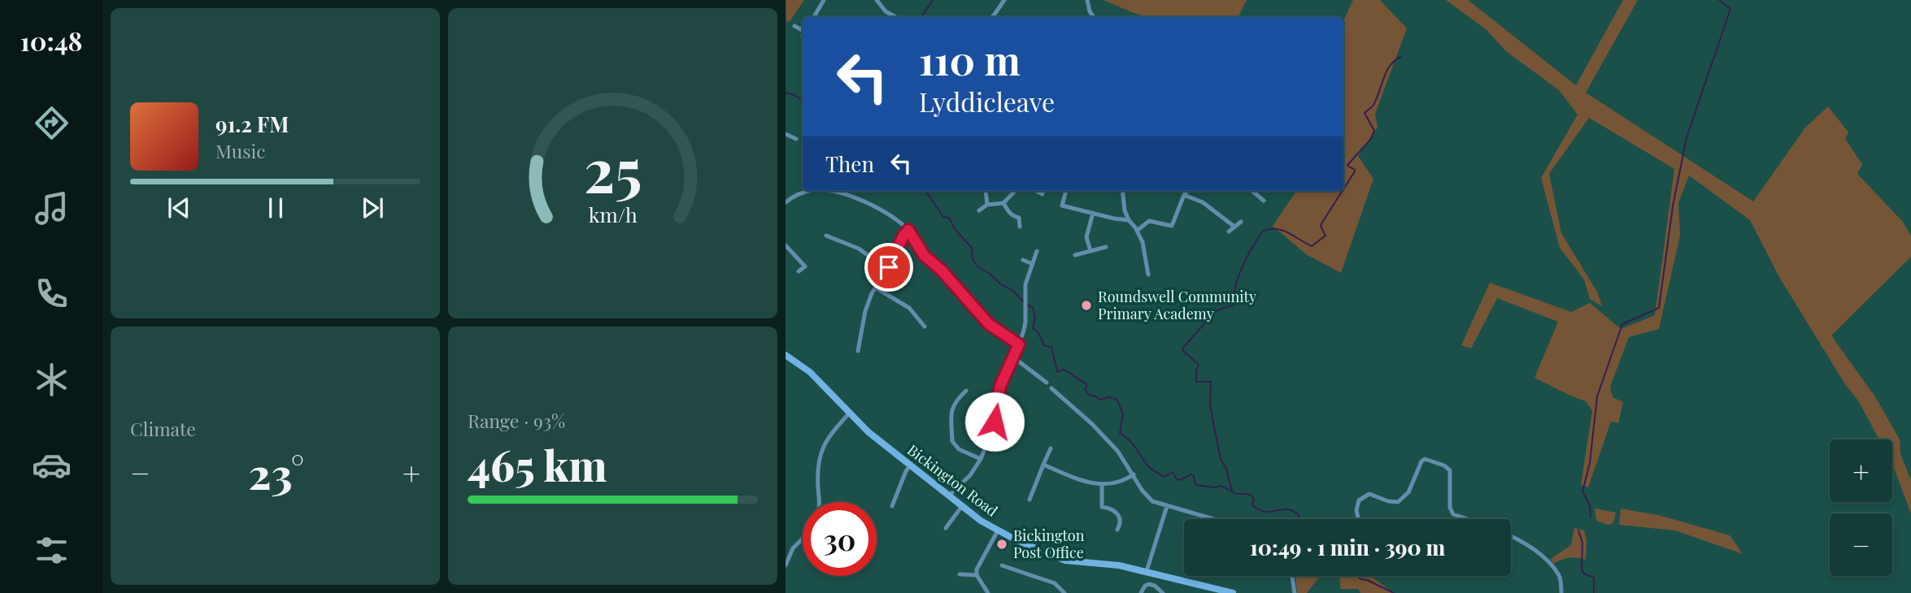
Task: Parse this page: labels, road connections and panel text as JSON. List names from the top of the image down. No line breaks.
{"streets":{"main road":["Bickington Road"]},"places":["Roundswell Community Primary Academy","Bickington Post Office"],"page":{"tabs":"10:48","turn":["110 m","Lyddicleave"],"song":["91.2 FM","Music"],"then":"Then","tile":["Climate",["Range · 93%","465 km"]],"map_buttons":["+","−"],"heat":["−","23°","+"],"limit":"30","trip":"10:49 · 1 min · 390 m","gauge":["25","km/h"]}}
